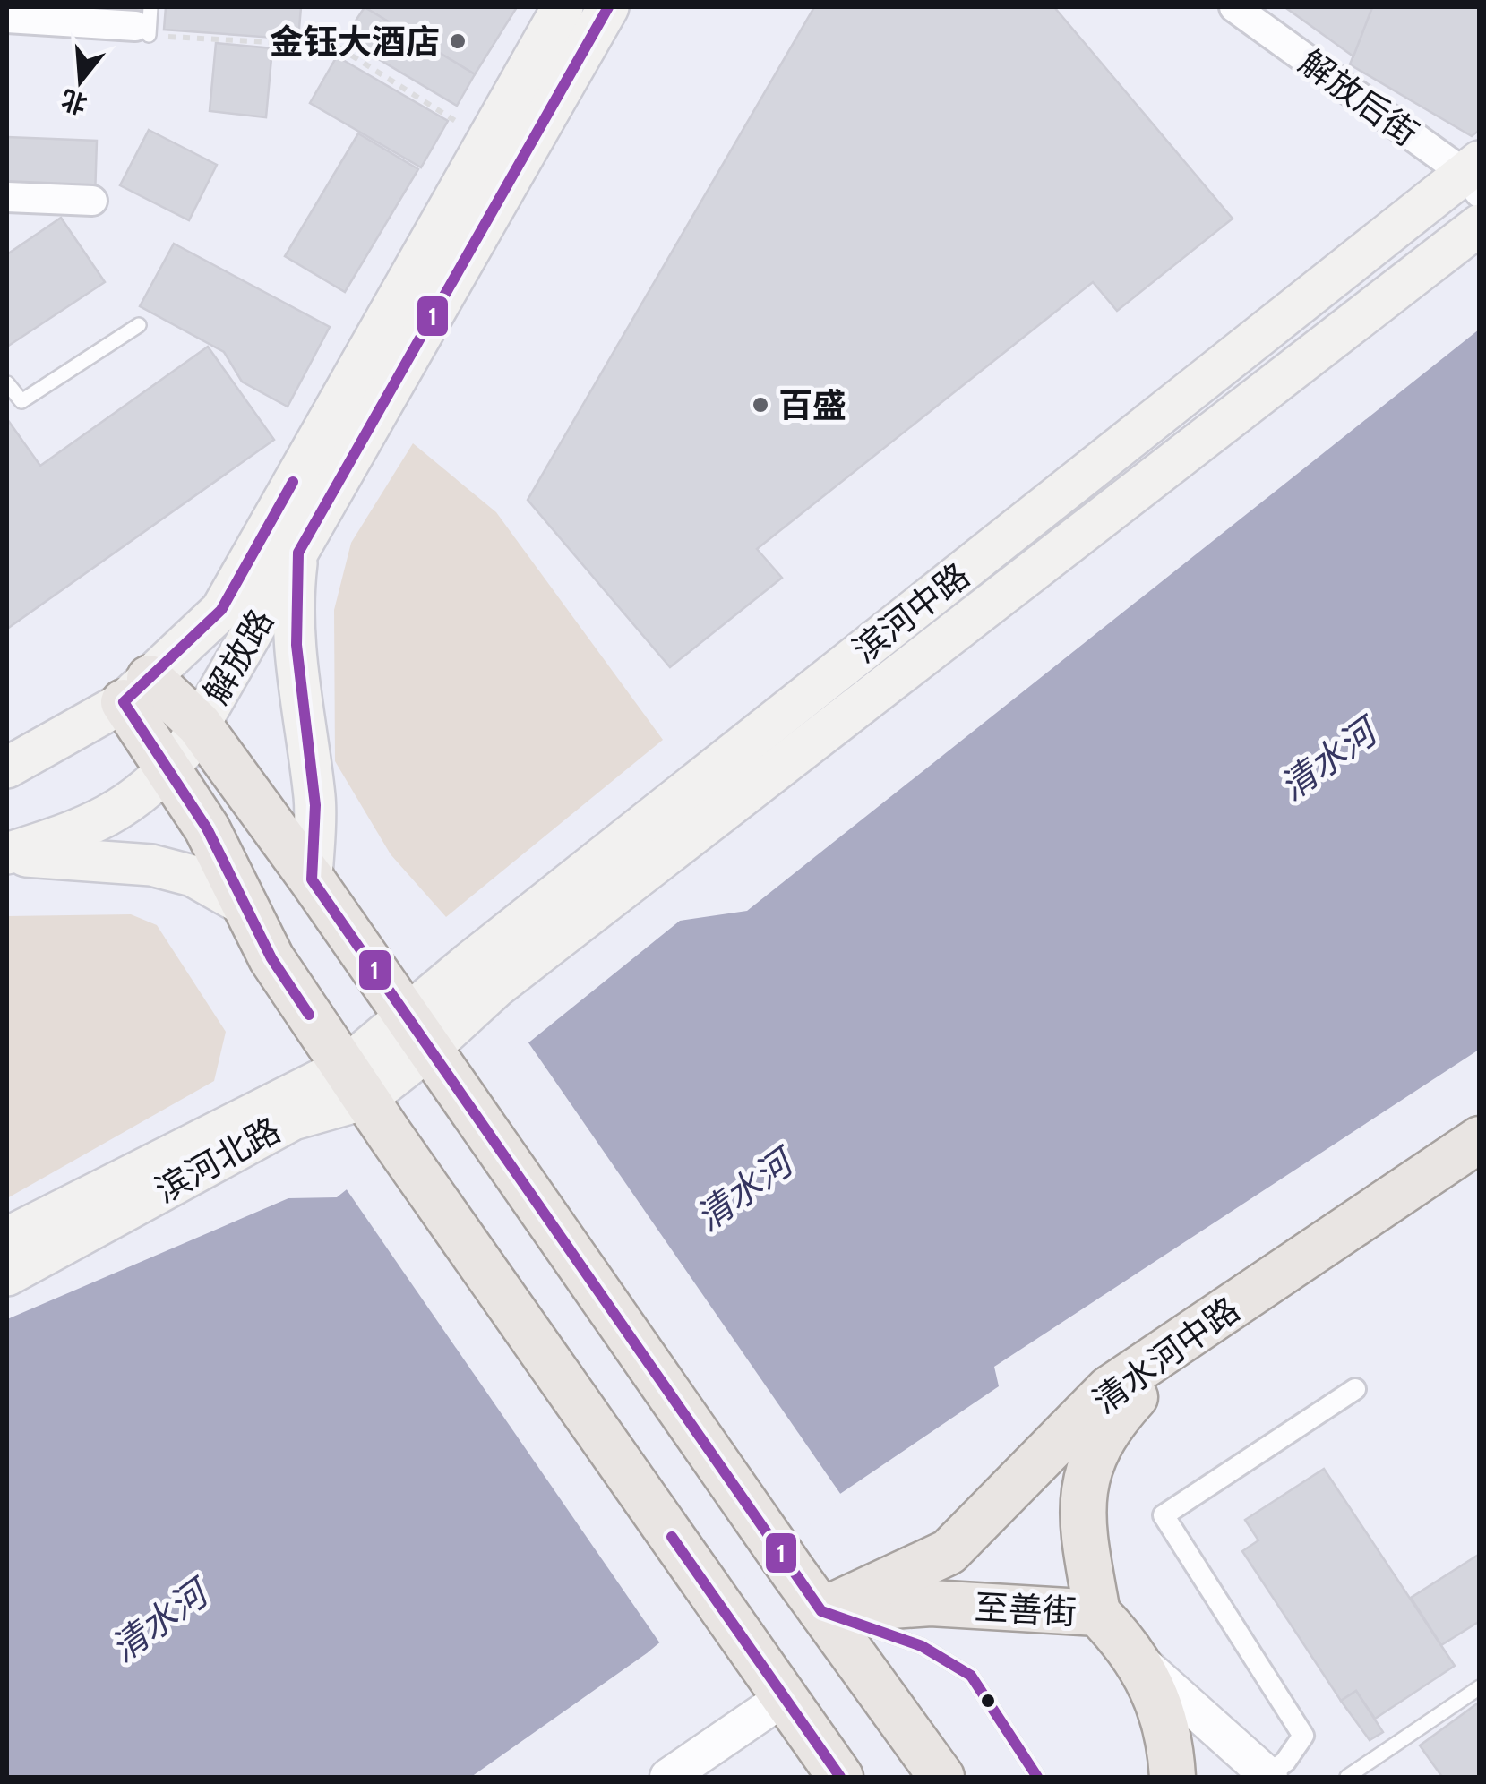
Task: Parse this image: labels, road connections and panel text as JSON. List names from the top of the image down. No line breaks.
{"streets":{"main road":["滨河中路","解放路","滨河北路","清水河中路","至善街"],"street":["解放后街"]},"crossings":[["解放后街","滨河中路"],["滨河中路","滨河北路"],["清水河中路","至善街"]],"water":["清水河"],"places":["金钰大酒店","百盛"],"lines":["transit line 1"],"north":"bottom"}
